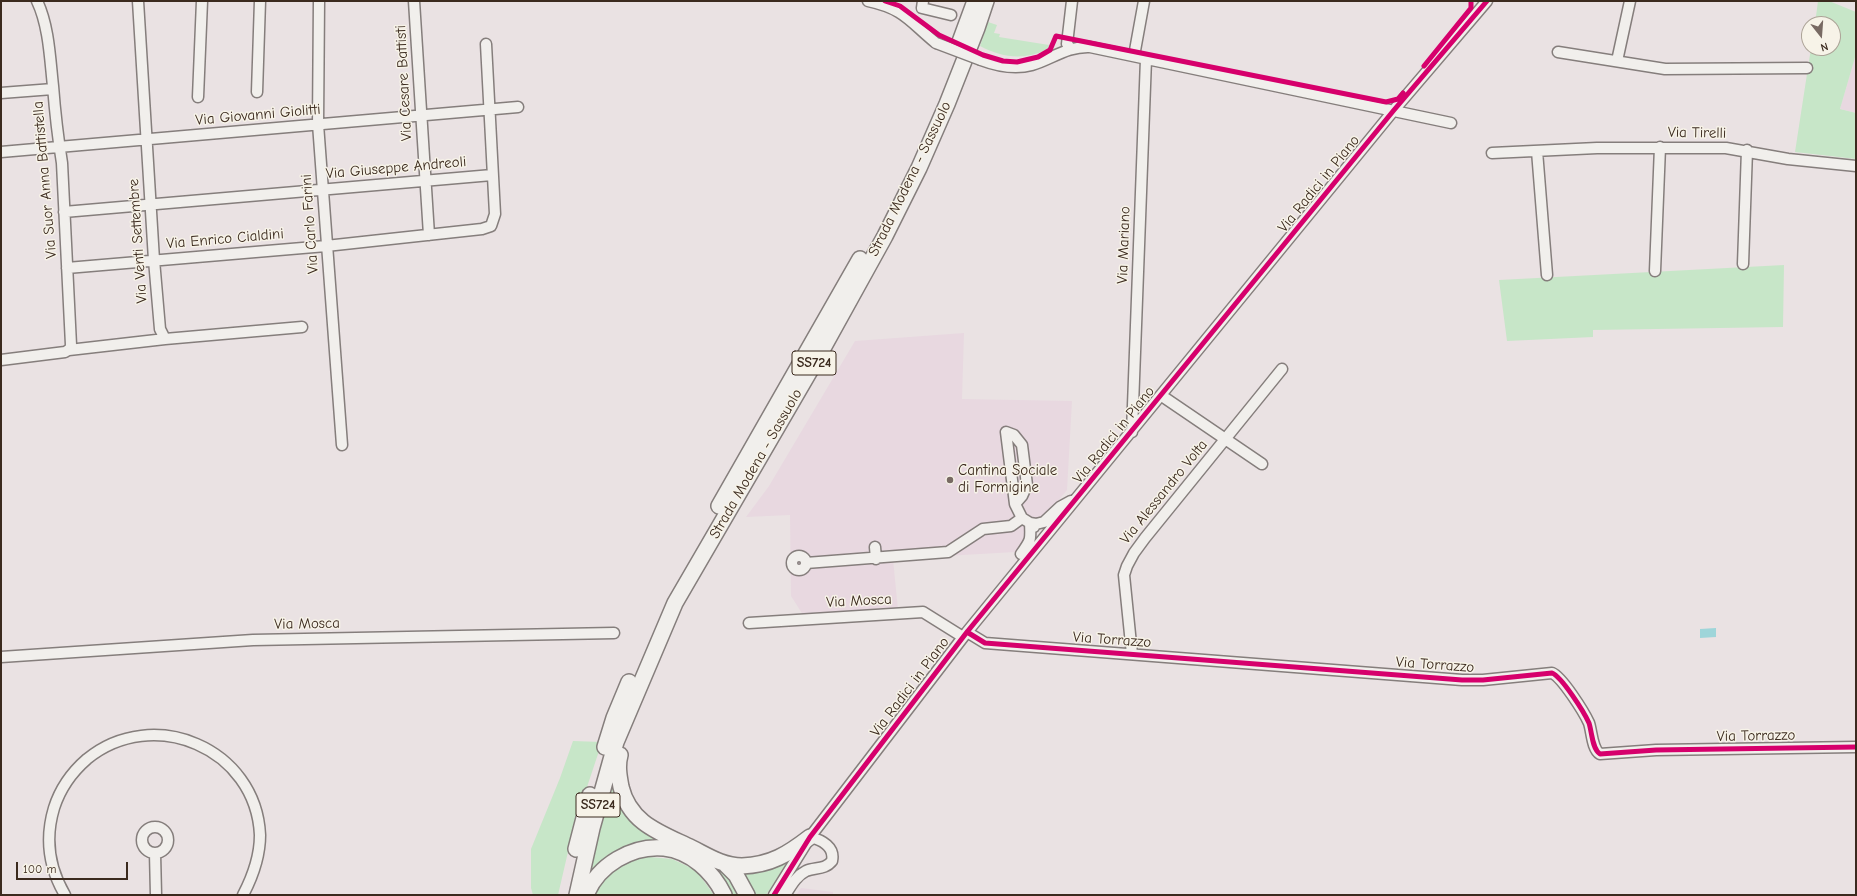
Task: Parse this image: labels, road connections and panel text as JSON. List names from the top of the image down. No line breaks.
{"streets":{"highway":["Strada Modena - Sassuolo","SS724"],"street":["Via Cesare Battisti","Via Giovanni Giolitti","Via Tirelli","Via Giuseppe Andreoli","Via Suor Anna Battistella","Via Radici in Piano","Via Carlo Farini","Via Enrico Cialdini","Via Venti Settembre","Via Mariano","Via Alessandro Volta","Via Mosca","Via Torrazzo"]},"crossings":[["Via Cesare Battisti","Via Giovanni Giolitti"],["Via Cesare Battisti","Via Giuseppe Andreoli"],["Via Cesare Battisti","Via Enrico Cialdini"],["Via Giovanni Giolitti","Via Suor Anna Battistella"],["Via Giovanni Giolitti","Via Carlo Farini"],["Via Giovanni Giolitti","Via Venti Settembre"],["Via Giuseppe Andreoli","Via Suor Anna Battistella"],["Via Giuseppe Andreoli","Via Carlo Farini"],["Via Giuseppe Andreoli","Via Enrico Cialdini"],["Via Giuseppe Andreoli","Via Venti Settembre"],["Via Suor Anna Battistella","Via Enrico Cialdini"],["Via Radici in Piano","Via Mariano"],["Via Radici in Piano","Via Mosca"],["Via Radici in Piano","Via Torrazzo"],["Via Carlo Farini","Via Enrico Cialdini"],["Via Enrico Cialdini","Via Venti Settembre"],["Via Alessandro Volta","Via Torrazzo"],["Via Mosca","Via Torrazzo"]],"places":["Cantina Sociale di Formigine"],"scale_bar":"100 m","north":"bottom"}
